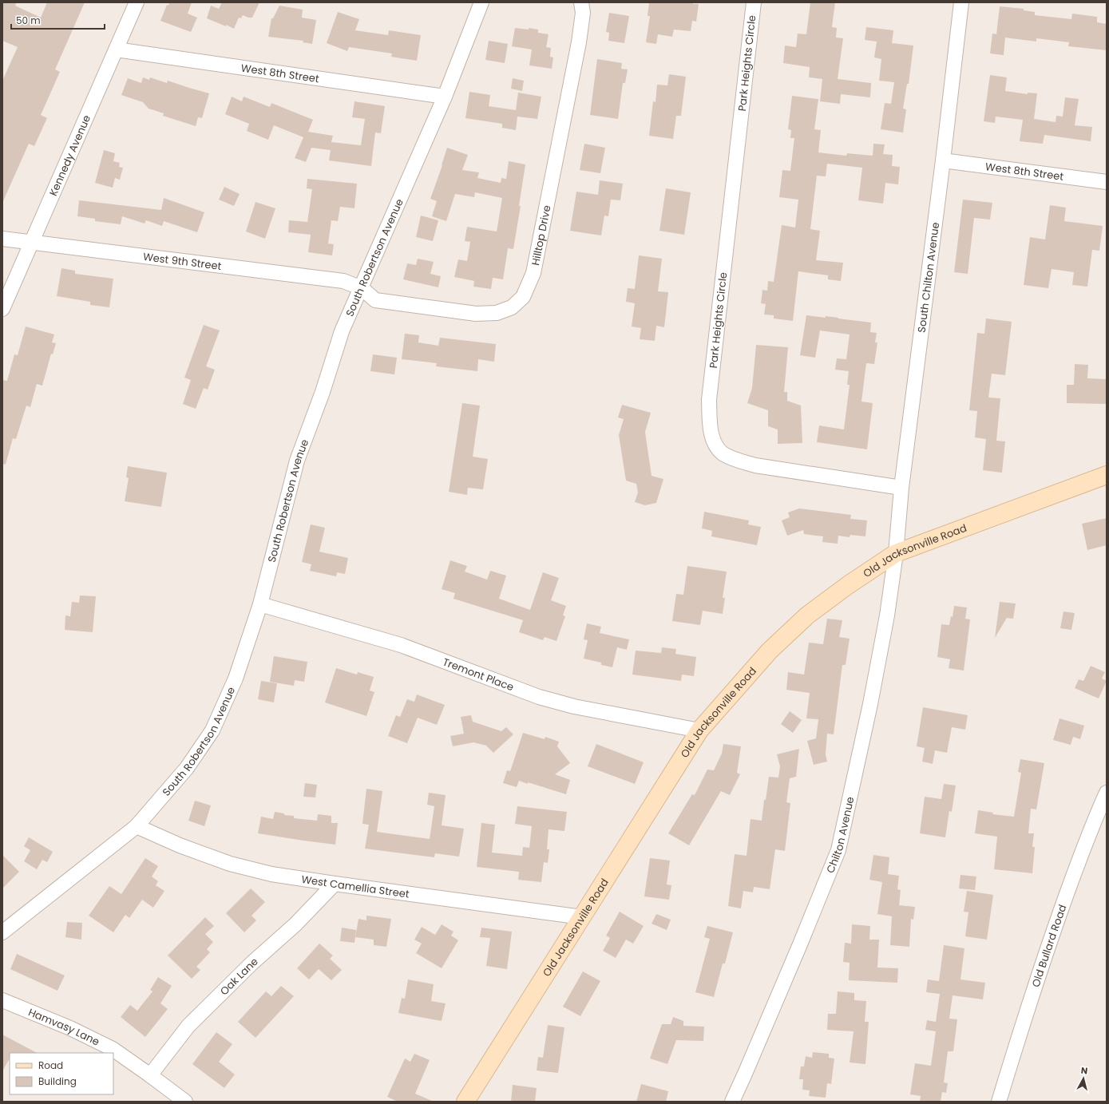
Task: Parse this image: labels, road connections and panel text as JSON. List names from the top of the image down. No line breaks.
{"streets":{"main road":["Old Jacksonville Road"],"street":["Park Heights Circle","West 8th Street","Kennedy Avenue","Hilltop Drive","South Robertson Avenue","West 9th Street","South Chilton Avenue","Tremont Place","Chilton Avenue","West Camellia Street","Old Bullard Road","Oak Lane","Hamvasy Lane"]},"crossings":[["Park Heights Circle","South Chilton Avenue"],["West 8th Street","Kennedy Avenue"],["West 8th Street","South Robertson Avenue"],["West 8th Street","South Chilton Avenue"],["Kennedy Avenue","West 9th Street"],["Hilltop Drive","South Robertson Avenue"],["Hilltop Drive","West 9th Street"],["South Robertson Avenue","West 9th Street"],["South Robertson Avenue","Tremont Place"],["South Robertson Avenue","West Camellia Street"],["South Chilton Avenue","Old Jacksonville Road"],["South Chilton Avenue","Chilton Avenue"],["Old Jacksonville Road","Tremont Place"],["Old Jacksonville Road","Chilton Avenue"],["Old Jacksonville Road","West Camellia Street"],["West Camellia Street","Oak Lane"],["Oak Lane","Hamvasy Lane"]],"legend":["Road","Building"],"scale_bar":"50 m","north":"top"}
